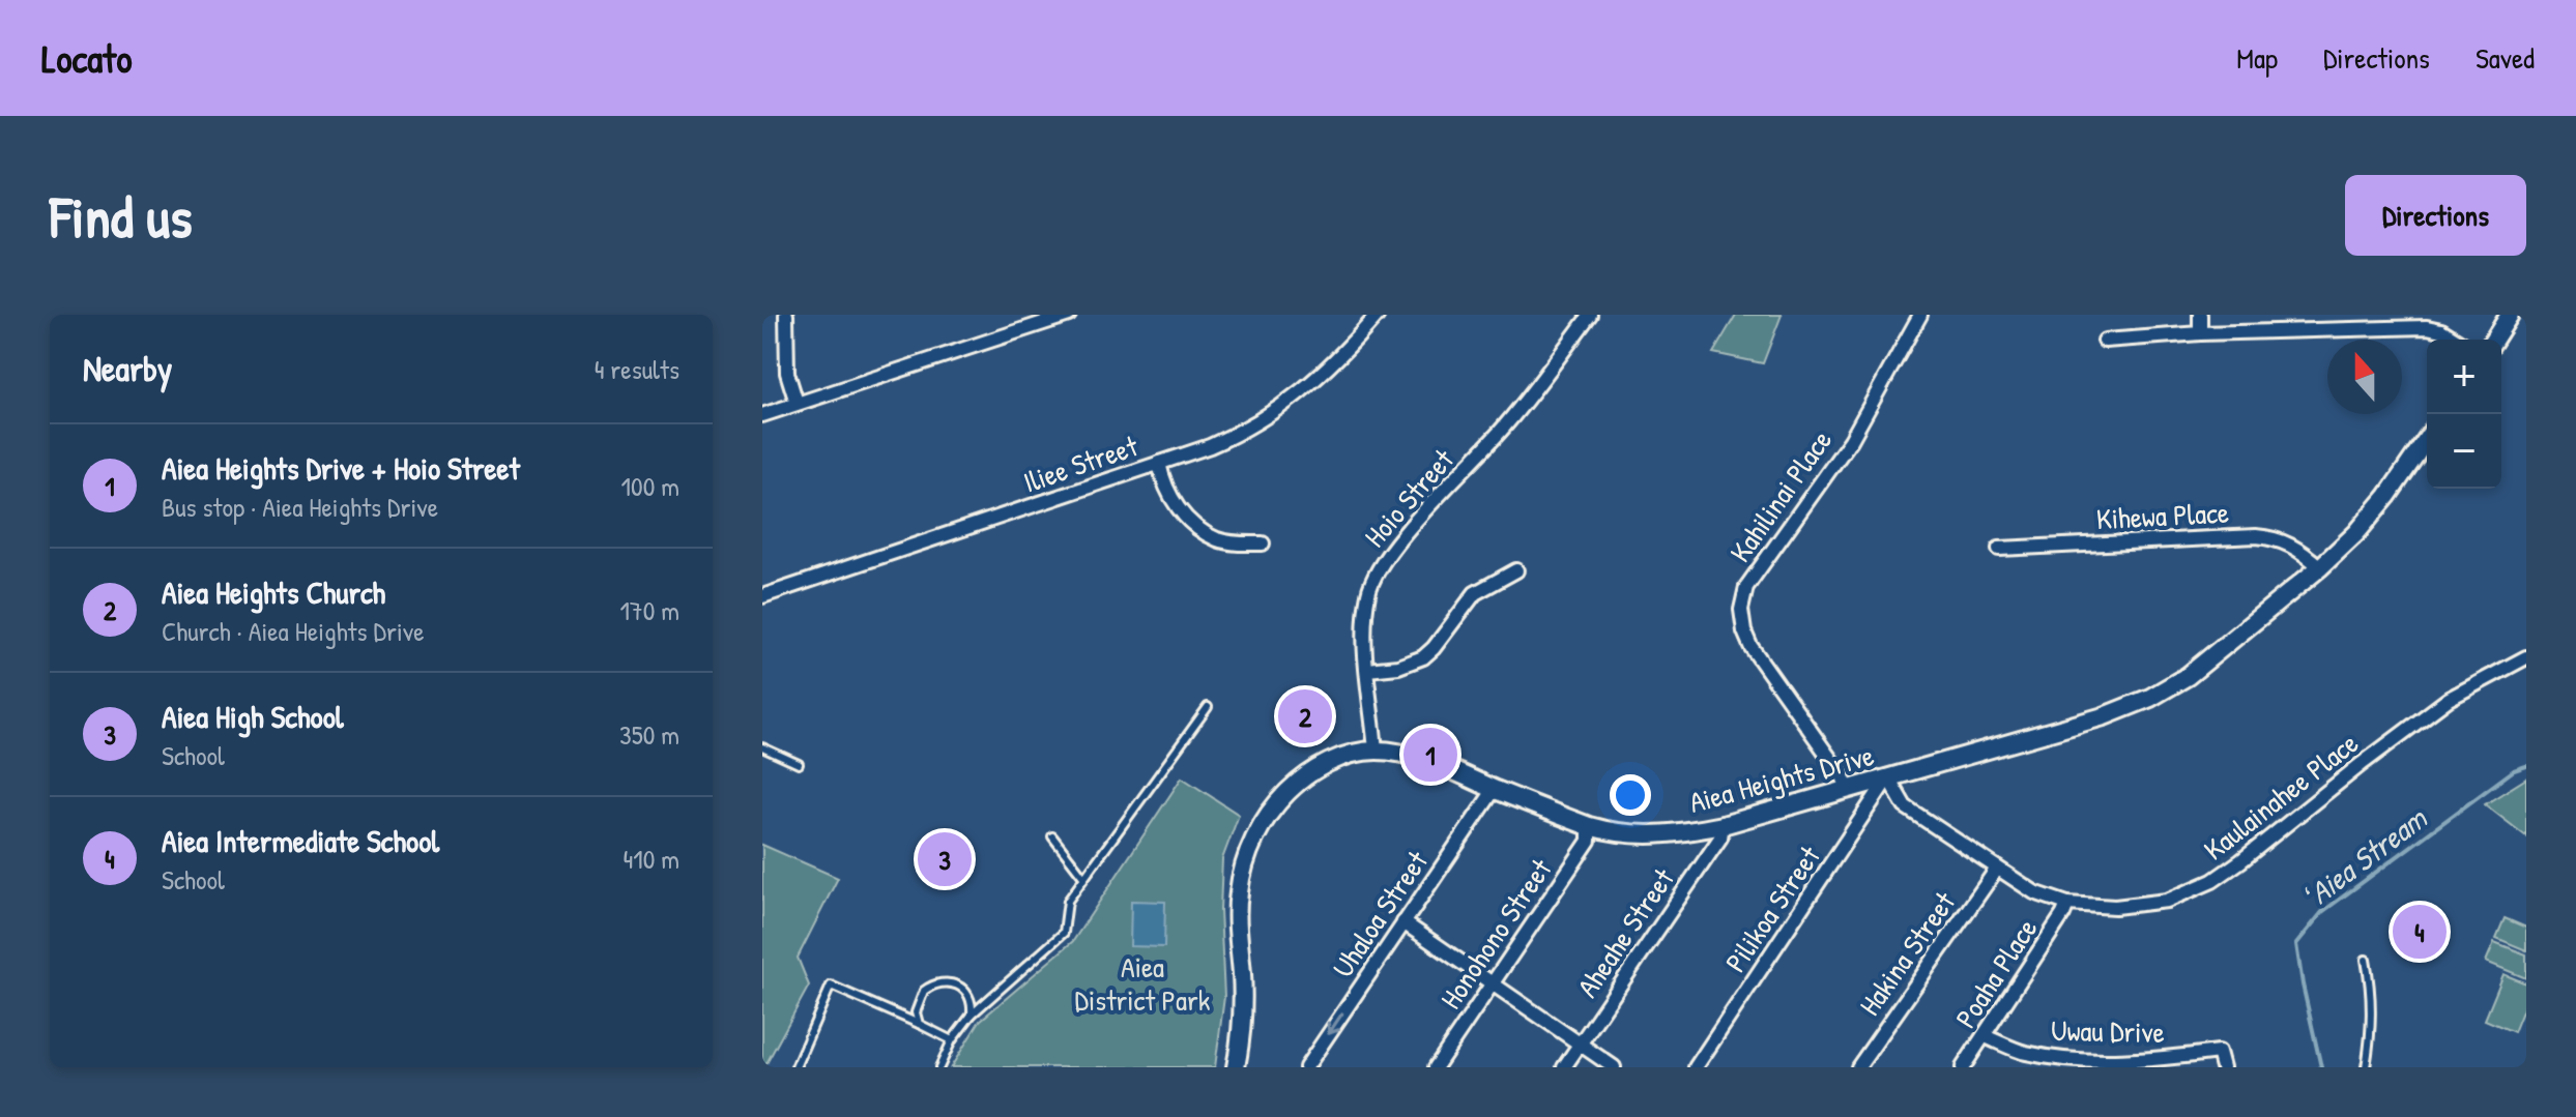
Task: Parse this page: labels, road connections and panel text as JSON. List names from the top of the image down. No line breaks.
{"streets":{"street":["Iliee Street","Kahilinai Place","Hoio Street","Kihewa Place","Aiea Heights Drive","Kaulainahee Place","Pilikoa Street","Uhaloa Street","Aheahe Street","Honohono Street","Hakina Street","Poaha Place","Uwau Drive"]},"crossings":[["Kahilinai Place","Aiea Heights Drive"],["Hoio Street","Aiea Heights Drive"],["Kihewa Place","Aiea Heights Drive"],["Aiea Heights Drive","Kaulainahee Place"],["Aiea Heights Drive","Pilikoa Street"],["Aiea Heights Drive","Uhaloa Street"],["Aiea Heights Drive","Aheahe Street"],["Aiea Heights Drive","Honohono Street"],["Kaulainahee Place","Pilikoa Street"],["Kaulainahee Place","Hakina Street"],["Kaulainahee Place","Poaha Place"],["Poaha Place","Uwau Drive"]],"one_way":["Uhaloa Street"],"water":["ʻAiea Stream"],"parks":["Aiea District Park"],"north":"top","page":{"header":"Locato","nav":["Map","Directions","Saved"],"buttons":"Directions","title":"Find us","heading":["Nearby","4 results"],"map_buttons":["+","−"],"list":[{"mark":"1","name":"Aiea Heights Drive + Hoio Street","note":"Bus stop · Aiea Heights Drive","value":"100 m"},{"mark":"2","name":"Aiea Heights Church","note":"Church · Aiea Heights Drive","value":"170 m"},{"mark":"3","name":"Aiea High School","note":"School","value":"350 m"},{"mark":"4","name":"Aiea Intermediate School","note":"School","value":"410 m"}],"pins":["2","1","3","4"]}}
